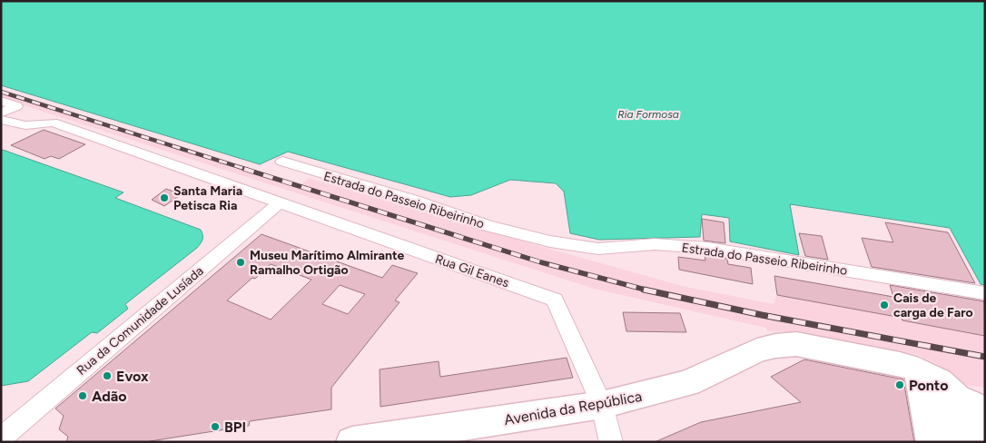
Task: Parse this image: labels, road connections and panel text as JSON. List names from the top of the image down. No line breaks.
{"streets":{"street":["Estrada do Passeio Ribeirinho","Rua Gil Eanes","Rua da Comunidade Lusíada","Avenida da República"]},"crossings":[["Rua Gil Eanes","Rua da Comunidade Lusíada"],["Rua Gil Eanes","Avenida da República"]],"water":["Ria Formosa"],"places":["Santa Maria Petisca Ria","Museu Marítimo Almirante Ramalho Ortigão","Cais de carga de Faro","Evox","Ponto","Adão","BPI"]}
